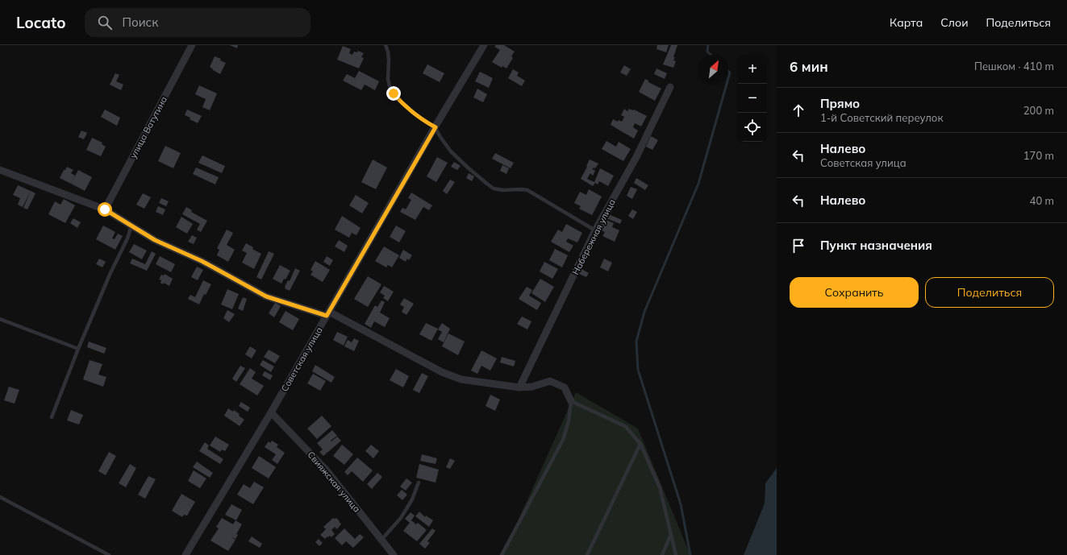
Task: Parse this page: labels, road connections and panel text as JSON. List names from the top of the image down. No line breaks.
{"streets":{"street":["улица Ватутина","Набережная улица","Советская улица","Свияжская улица"]},"crossings":[["Советская улица","Свияжская улица"]],"north":"top right","page":{"header":"Locato","search":"Поиск","nav":["Карта","Слои","Поделиться"],"heading":["6 мин","Пешком · 410 m"],"map_buttons":["+","−"],"list":[["Прямо","1-й Советский переулок","200 m"],["Налево","Советская улица","170 m"],["Налево","40 m"],"Пункт назначения"],"buttons":["Сохранить","Поделиться"]}}
